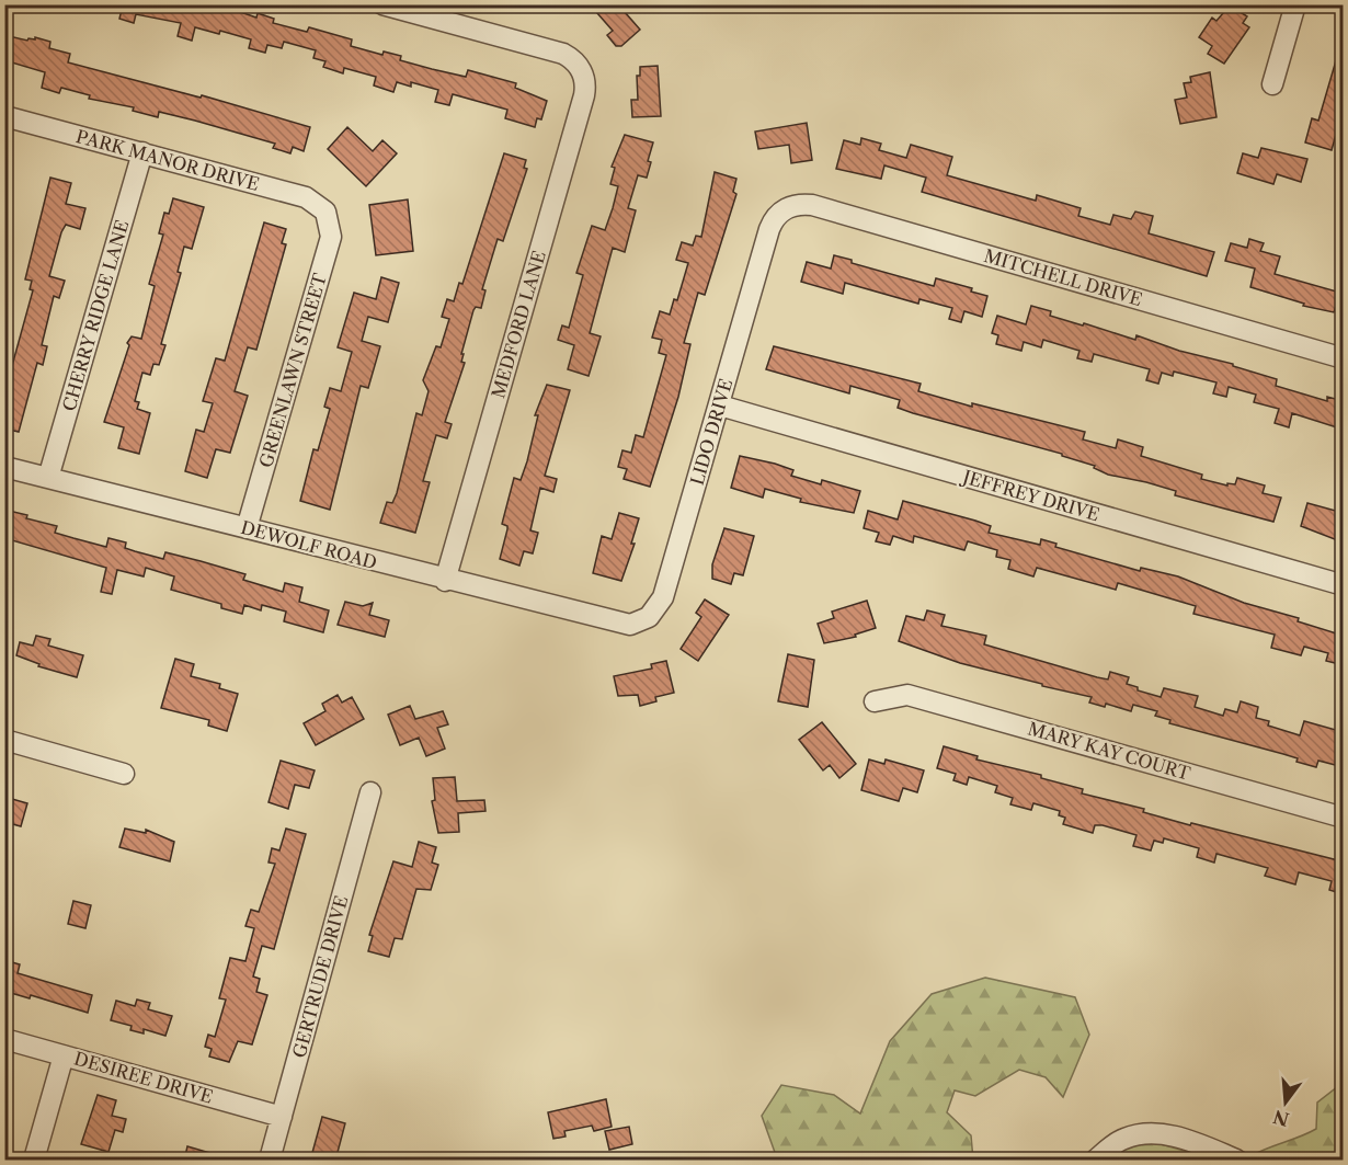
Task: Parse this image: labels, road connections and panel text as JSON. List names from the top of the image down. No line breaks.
{"streets":{"street":["PARK MANOR DRIVE","MITCHELL DRIVE","CHERRY RIDGE LANE","MEDFORD LANE","GREENLAWN STREET","LIDO DRIVE","JEFFREY DRIVE","DEWOLF ROAD","MARY KAY COURT","GERTRUDE DRIVE","DESIREE DRIVE"]},"crossings":[["PARK MANOR DRIVE","CHERRY RIDGE LANE"],["PARK MANOR DRIVE","GREENLAWN STREET"],["MITCHELL DRIVE","LIDO DRIVE"],["CHERRY RIDGE LANE","DEWOLF ROAD"],["MEDFORD LANE","DEWOLF ROAD"],["GREENLAWN STREET","DEWOLF ROAD"],["LIDO DRIVE","JEFFREY DRIVE"],["LIDO DRIVE","DEWOLF ROAD"],["GERTRUDE DRIVE","DESIREE DRIVE"]],"north":"bottom"}
